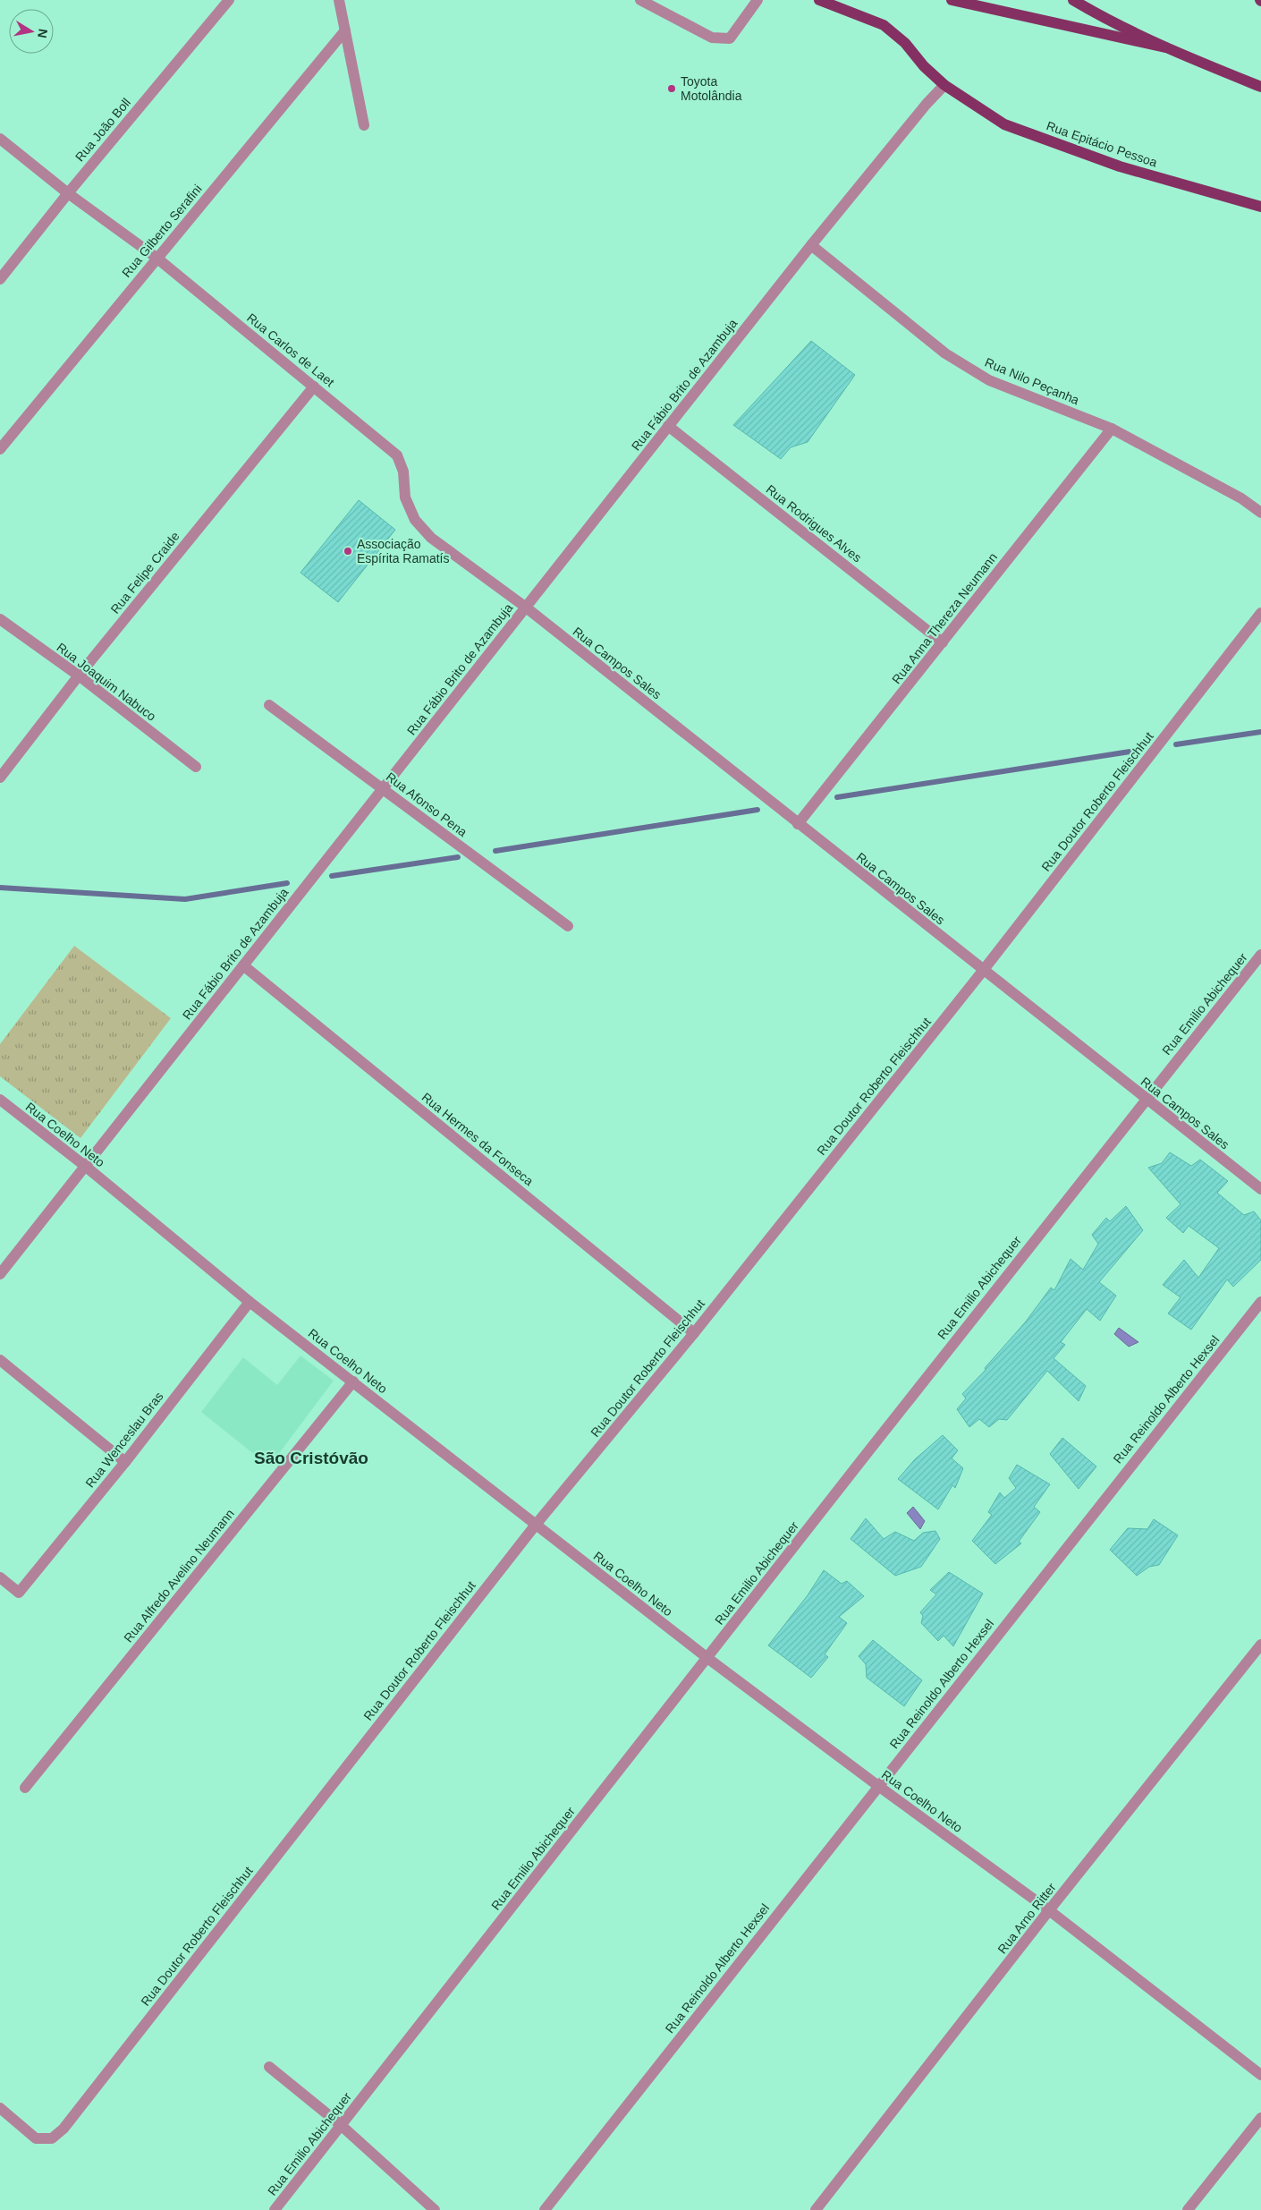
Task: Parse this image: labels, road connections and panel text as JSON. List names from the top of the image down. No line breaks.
{"streets":{"main road":["Rua Epitácio Pessoa"],"street":["Rua João Boll","Rua Gilberto Serafini","Rua Carlos de Laet","Rua Nilo Peçanha","Rua Fábio Brito de Azambuja","Rua Rodrigues Alves","Rua Felipe Craide","Rua Anna Thereza Neumann","Rua Campos Sales","Rua Joaquim Nabuco","Rua Doutor Roberto Fleischhut","Rua Afonso Pena","Rua Emilio Abichequer","Rua Coelho Neto","Rua Hermes da Fonseca","Rua Reinoldo Alberto Hexsel","Rua Wenceslau Bras","Rua Alfredo Avelino Neumann","Rua Arno Ritter"]},"crossings":[["Rua João Boll","Rua Carlos de Laet"],["Rua Epitácio Pessoa","Rua Fábio Brito de Azambuja"],["Rua Gilberto Serafini","Rua Carlos de Laet"],["Rua Carlos de Laet","Rua Fábio Brito de Azambuja"],["Rua Carlos de Laet","Rua Felipe Craide"],["Rua Carlos de Laet","Rua Campos Sales"],["Rua Nilo Peçanha","Rua Fábio Brito de Azambuja"],["Rua Nilo Peçanha","Rua Anna Thereza Neumann"],["Rua Fábio Brito de Azambuja","Rua Rodrigues Alves"],["Rua Fábio Brito de Azambuja","Rua Campos Sales"],["Rua Fábio Brito de Azambuja","Rua Afonso Pena"],["Rua Fábio Brito de Azambuja","Rua Coelho Neto"],["Rua Fábio Brito de Azambuja","Rua Hermes da Fonseca"],["Rua Rodrigues Alves","Rua Anna Thereza Neumann"],["Rua Felipe Craide","Rua Joaquim Nabuco"],["Rua Anna Thereza Neumann","Rua Campos Sales"],["Rua Campos Sales","Rua Doutor Roberto Fleischhut"],["Rua Campos Sales","Rua Emilio Abichequer"],["Rua Doutor Roberto Fleischhut","Rua Coelho Neto"],["Rua Doutor Roberto Fleischhut","Rua Hermes da Fonseca"],["Rua Emilio Abichequer","Rua Coelho Neto"],["Rua Coelho Neto","Rua Reinoldo Alberto Hexsel"],["Rua Coelho Neto","Rua Wenceslau Bras"],["Rua Coelho Neto","Rua Alfredo Avelino Neumann"],["Rua Coelho Neto","Rua Arno Ritter"]],"districts":["São Cristóvão"],"places":["Toyota Motolândia","Associação Espírita Ramatís"],"north":"right"}
